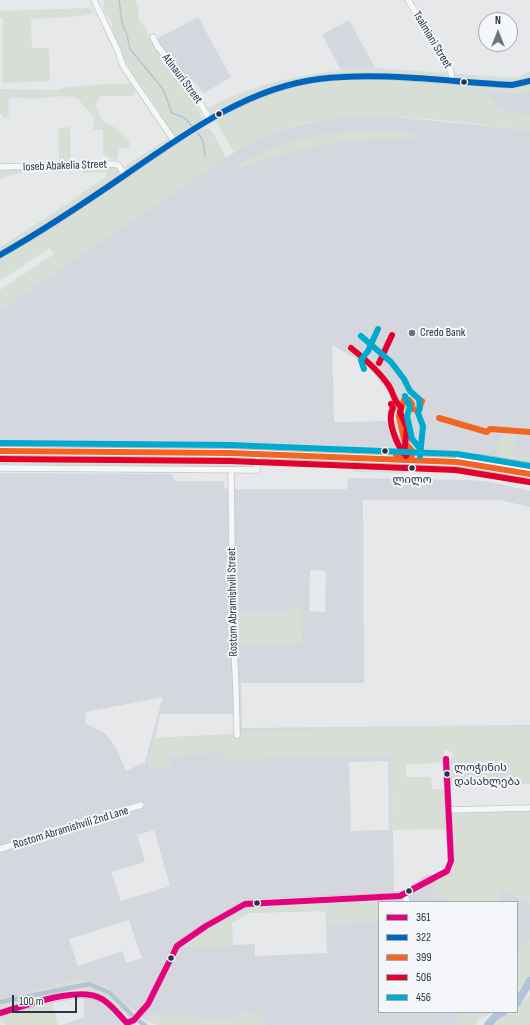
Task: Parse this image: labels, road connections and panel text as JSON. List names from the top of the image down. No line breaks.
{"streets":{"street":["Tsalmiani Street","Atinauri Street","Ioseb Abakelia Street","Rostom Abramishvili Street","Rostom Abramishvili 2nd Lane"]},"places":["Credo Bank","ლილო","ლოჭინის დასახლება"],"lines":["transit line 322","transit line 456","transit line 506","transit line 399","transit line 361"],"legend":["361","322","399","506","456"],"scale_bar":"100 m","north":"top"}
